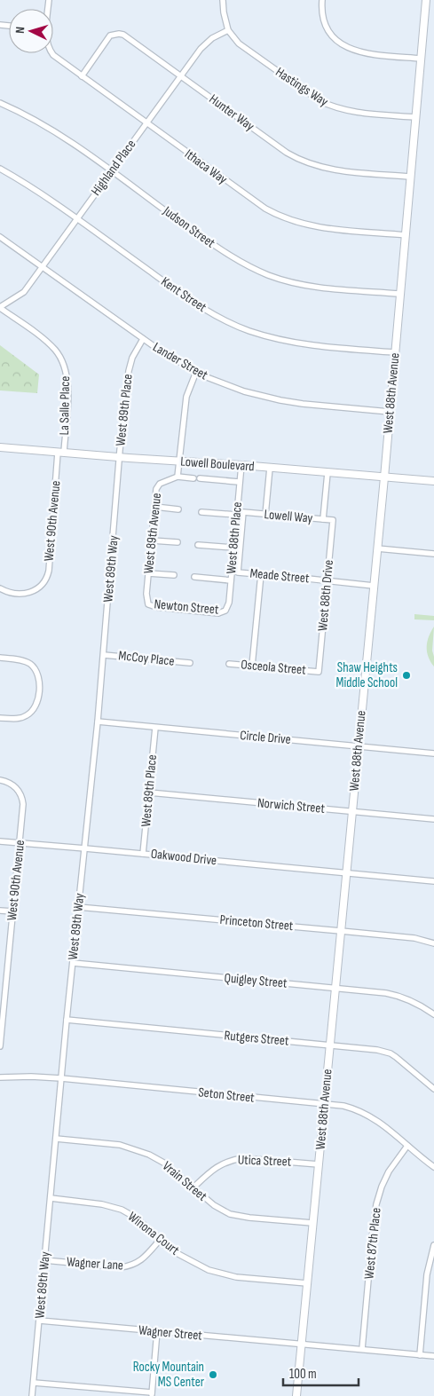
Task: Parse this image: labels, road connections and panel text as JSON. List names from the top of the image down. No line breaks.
{"streets":{"street":["Hastings Way","Hunter Way","Ithaca Way","Highland Place","Judson Street","Kent Street","Lander Street","West 88th Avenue","La Salle Place","West 89th Place","Lowell Boulevard","Lowell Way","West 90th Avenue","West 89th Avenue","West 88th Place","West 89th Way","Meade Street","West 88th Drive","Newton Street","McCoy Place","Osceola Street","Circle Drive","Norwich Street","Oakwood Drive","Princeton Street","Quigley Street","Rutgers Street","Seton Street","Utica Street","Vrain Street","Winona Court","West 87th Place","Wagner Lane","Wagner Street"]},"crossings":[["Hastings Way","Highland Place"],["Hastings Way","West 88th Avenue"],["Hunter Way","Ithaca Way"],["Hunter Way","Highland Place"],["Hunter Way","West 88th Avenue"],["Ithaca Way","Highland Place"],["Ithaca Way","West 88th Avenue"],["Highland Place","Judson Street"],["Highland Place","Kent Street"],["Highland Place","Lander Street"],["Highland Place","La Salle Place"],["Judson Street","West 88th Avenue"],["Kent Street","West 88th Avenue"],["Lander Street","West 88th Avenue"],["Lander Street","West 89th Place"],["West 88th Avenue","Lowell Boulevard"],["West 88th Avenue","Meade Street"],["West 88th Avenue","Circle Drive"],["West 88th Avenue","Norwich Street"],["West 88th Avenue","Oakwood Drive"],["West 88th Avenue","Princeton Street"],["West 88th Avenue","Quigley Street"],["West 88th Avenue","Rutgers Street"],["West 88th Avenue","Seton Street"],["West 88th Avenue","Utica Street"],["West 88th Avenue","Vrain Street"],["West 88th Avenue","Winona Court"],["West 88th Avenue","Wagner Street"],["La Salle Place","Lowell Boulevard"],["La Salle Place","West 90th Avenue"],["West 89th Place","Lowell Boulevard"],["West 89th Place","West 89th Way"],["West 89th Place","Circle Drive"],["West 89th Place","Norwich Street"],["West 89th Place","Oakwood Drive"],["Lowell Boulevard","West 90th Avenue"],["Lowell Boulevard","West 88th Place"],["Lowell Boulevard","West 89th Way"],["Lowell Way","Meade Street"],["Lowell Way","West 88th Drive"],["West 90th Avenue","Oakwood Drive"],["West 89th Avenue","Newton Street"],["West 88th Place","Newton Street"],["West 89th Way","McCoy Place"],["West 89th Way","Circle Drive"],["West 89th Way","Oakwood Drive"],["West 89th Way","Princeton Street"],["West 89th Way","Quigley Street"],["West 89th Way","Rutgers Street"],["West 89th Way","Seton Street"],["West 89th Way","Vrain Street"],["West 89th Way","Winona Court"],["West 89th Way","Wagner Lane"],["West 89th Way","Wagner Street"],["Meade Street","West 88th Drive"],["West 88th Drive","Osceola Street"],["Seton Street","West 87th Place"],["Utica Street","Vrain Street"],["Winona Court","Wagner Lane"],["West 87th Place","Wagner Street"]],"places":["Shaw Heights Middle School","Rocky Mountain MS Center"],"scale_bar":"100 m","north":"left"}
